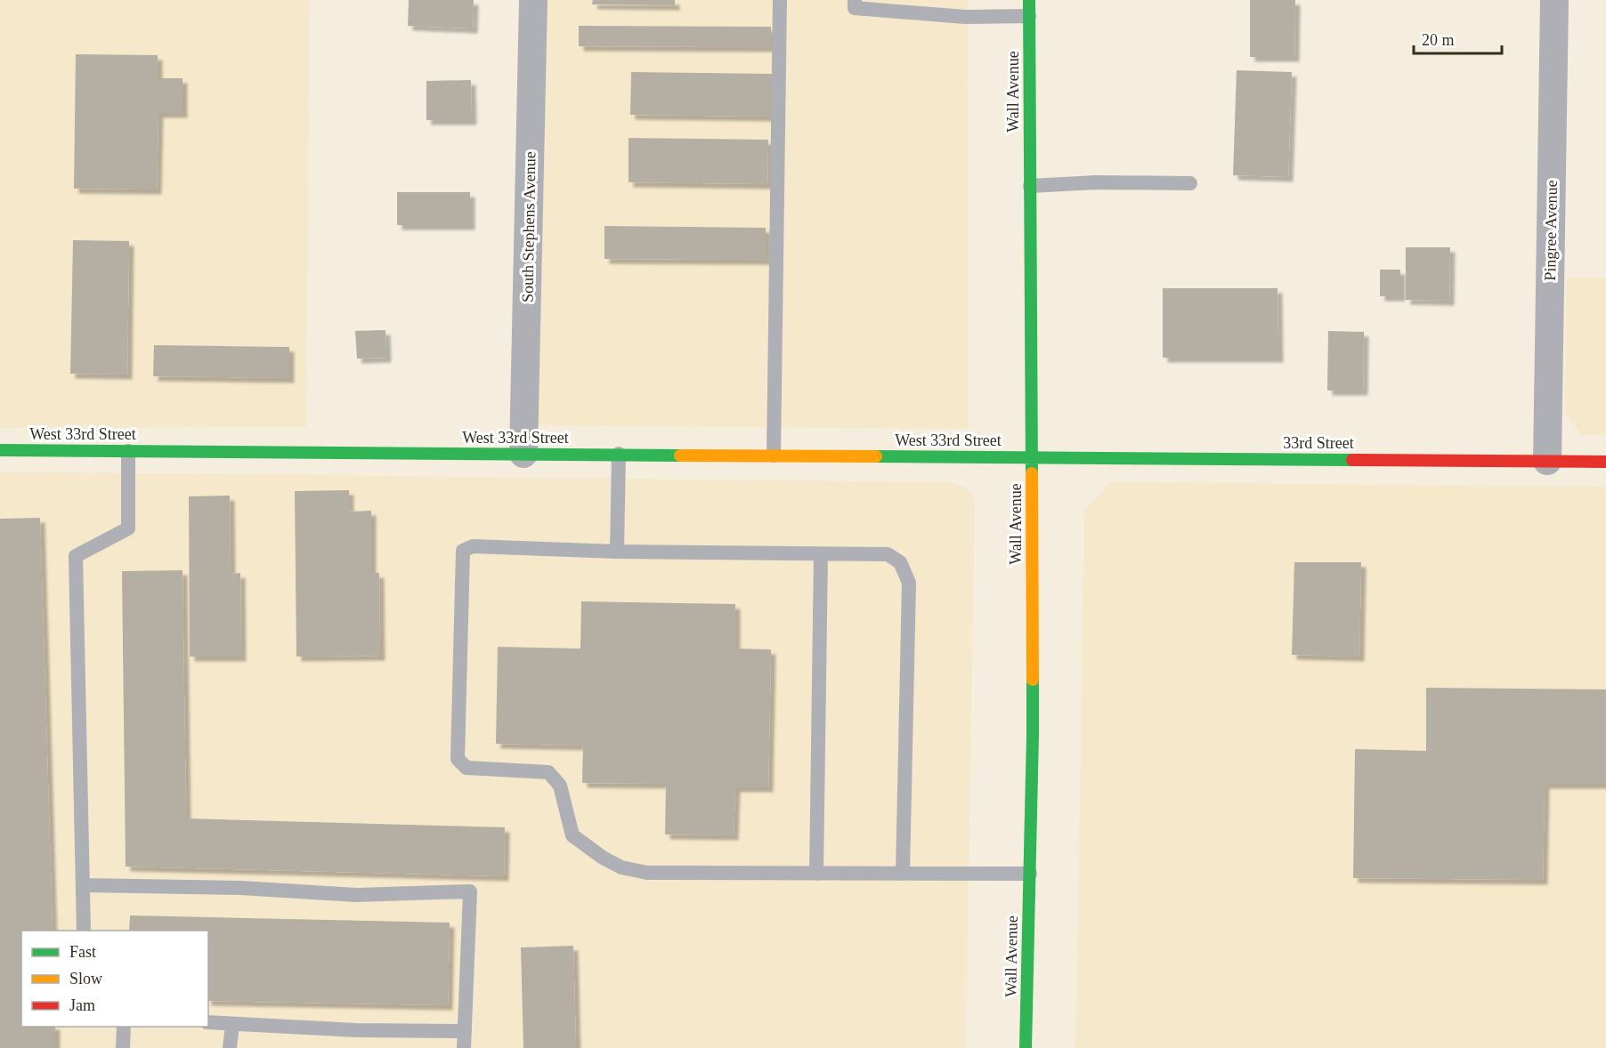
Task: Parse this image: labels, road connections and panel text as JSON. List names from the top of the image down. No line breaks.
{"streets":{"street":["Wall Avenue","South Stephens Avenue","Pingree Avenue","West 33rd Street","33rd Street"]},"crossings":[["Wall Avenue","West 33rd Street"],["Wall Avenue","33rd Street"],["South Stephens Avenue","West 33rd Street"],["Pingree Avenue","33rd Street"],["West 33rd Street","33rd Street"]],"legend":["Fast","Slow","Jam"],"scale_bar":"20 m"}
